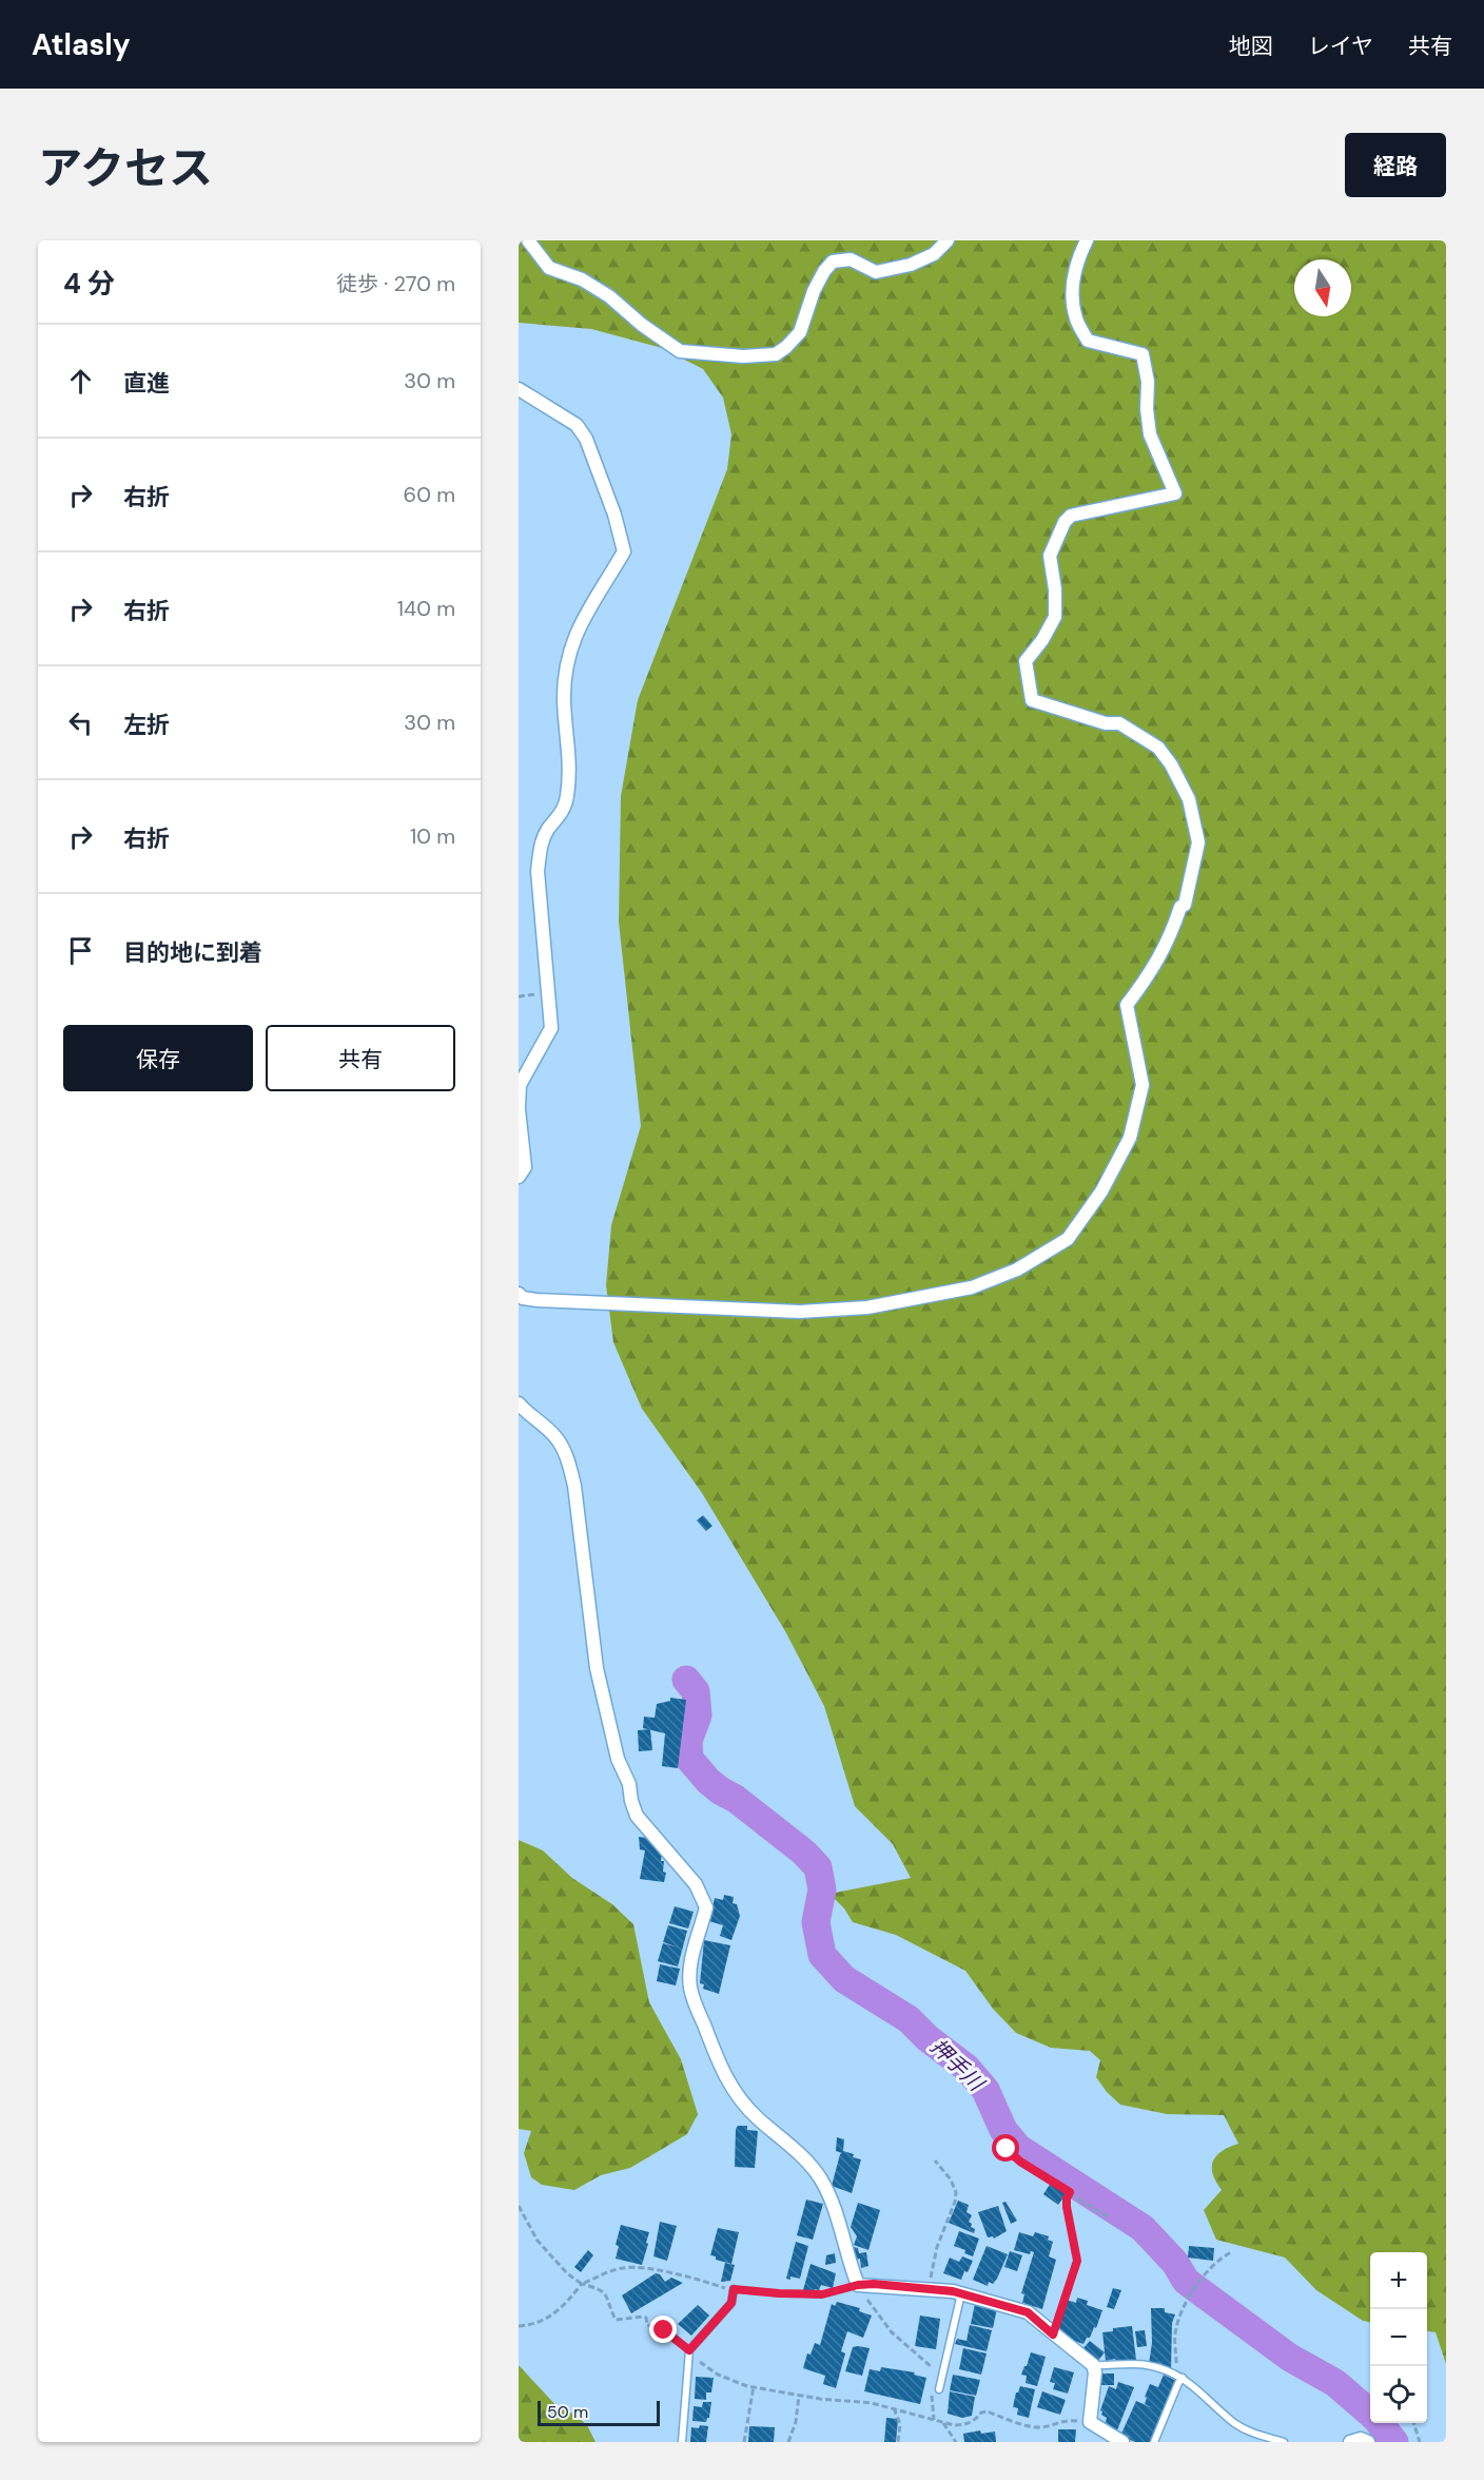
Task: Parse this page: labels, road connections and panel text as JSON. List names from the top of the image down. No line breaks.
{"water":["押手川"],"scale_bar":"50 m","north":"bottom","page":{"header":"Atlasly","nav":["地図","レイヤ","共有"],"title":"アクセス","buttons":["経路",["保存","共有"]],"heading":["4 分","徒歩 · 270 m"],"list":[["直進","30 m"],["右折","60 m"],["右折","140 m"],["左折","30 m"],["右折","10 m"],"目的地に到着"],"map_buttons":["+","−"],"scale":"50 m"}}
